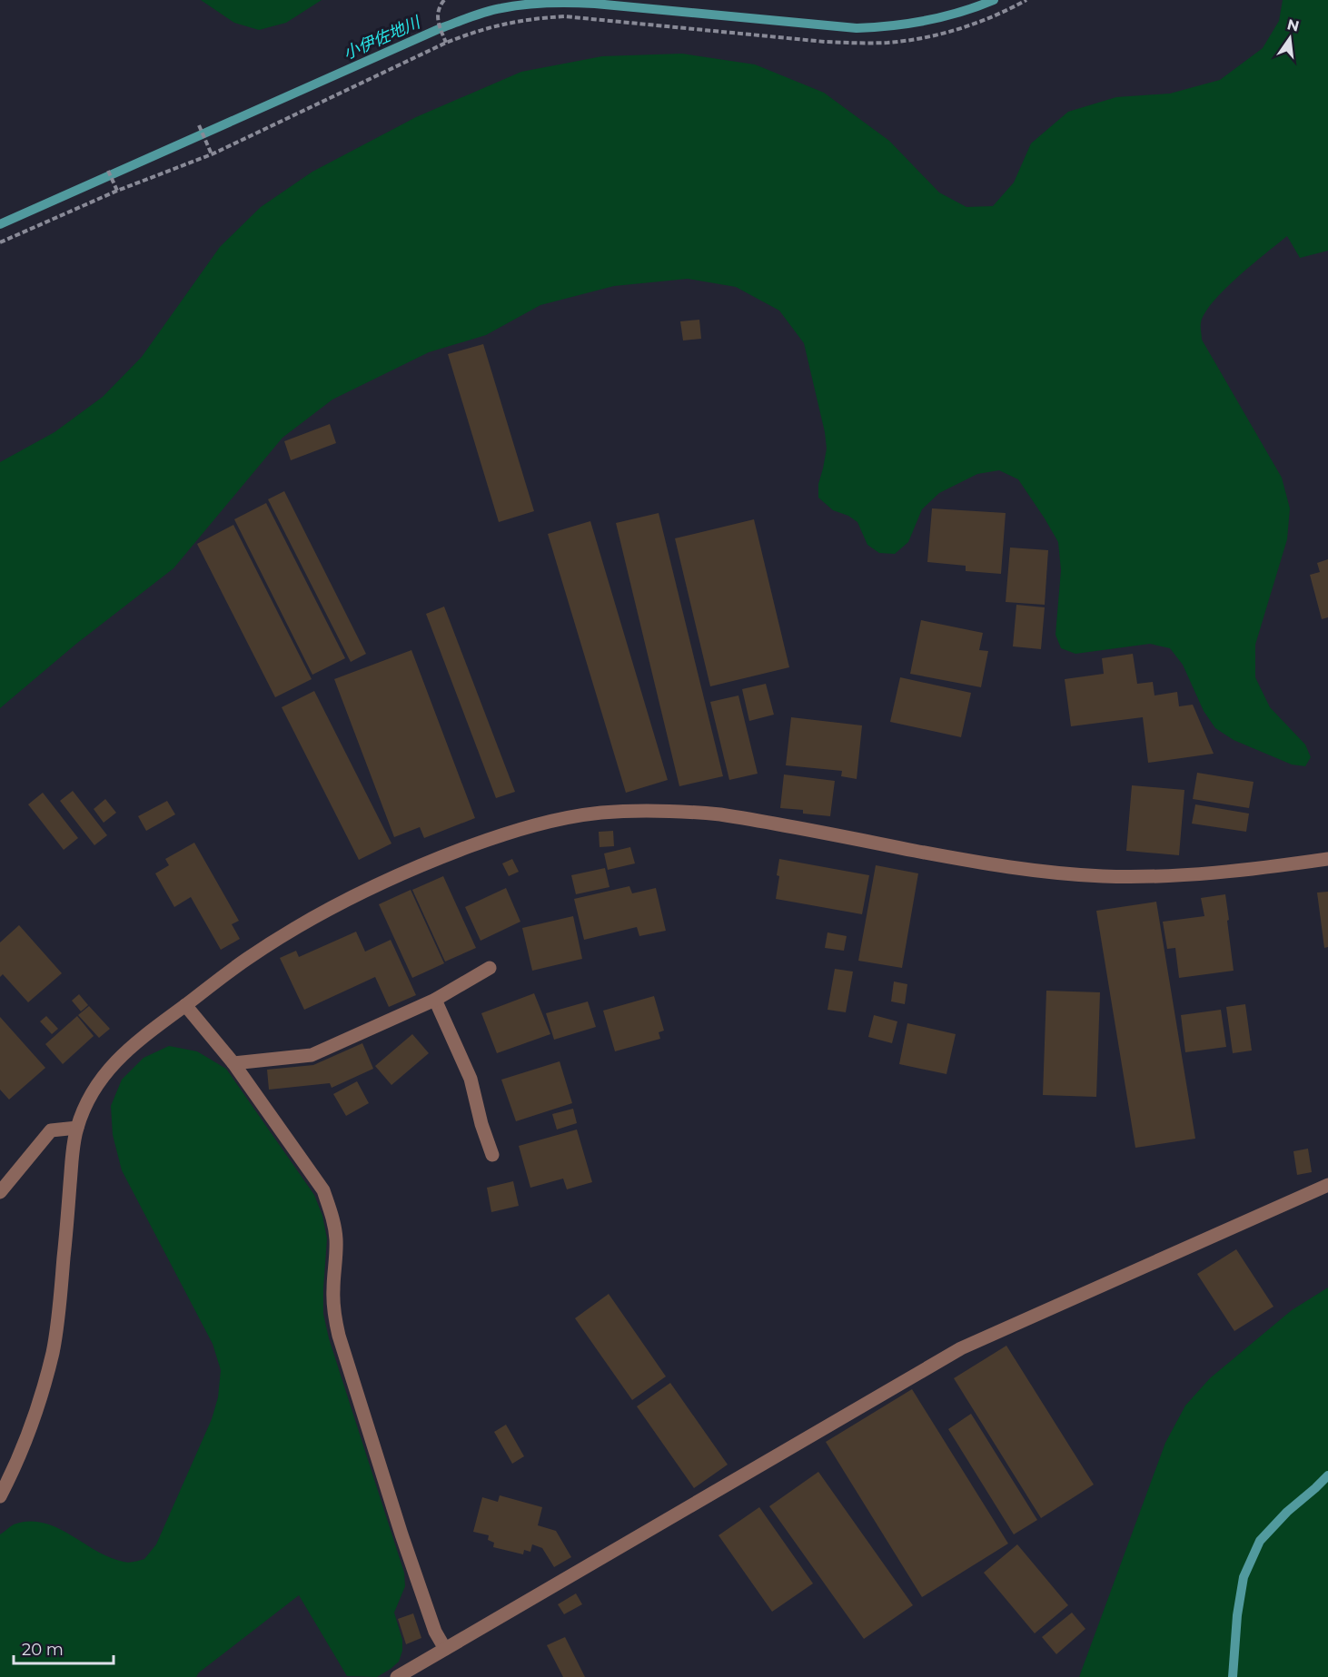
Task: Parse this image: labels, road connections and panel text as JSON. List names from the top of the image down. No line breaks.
{"water":["小伊佐地川"],"scale_bar":"20 m","north":"top"}
